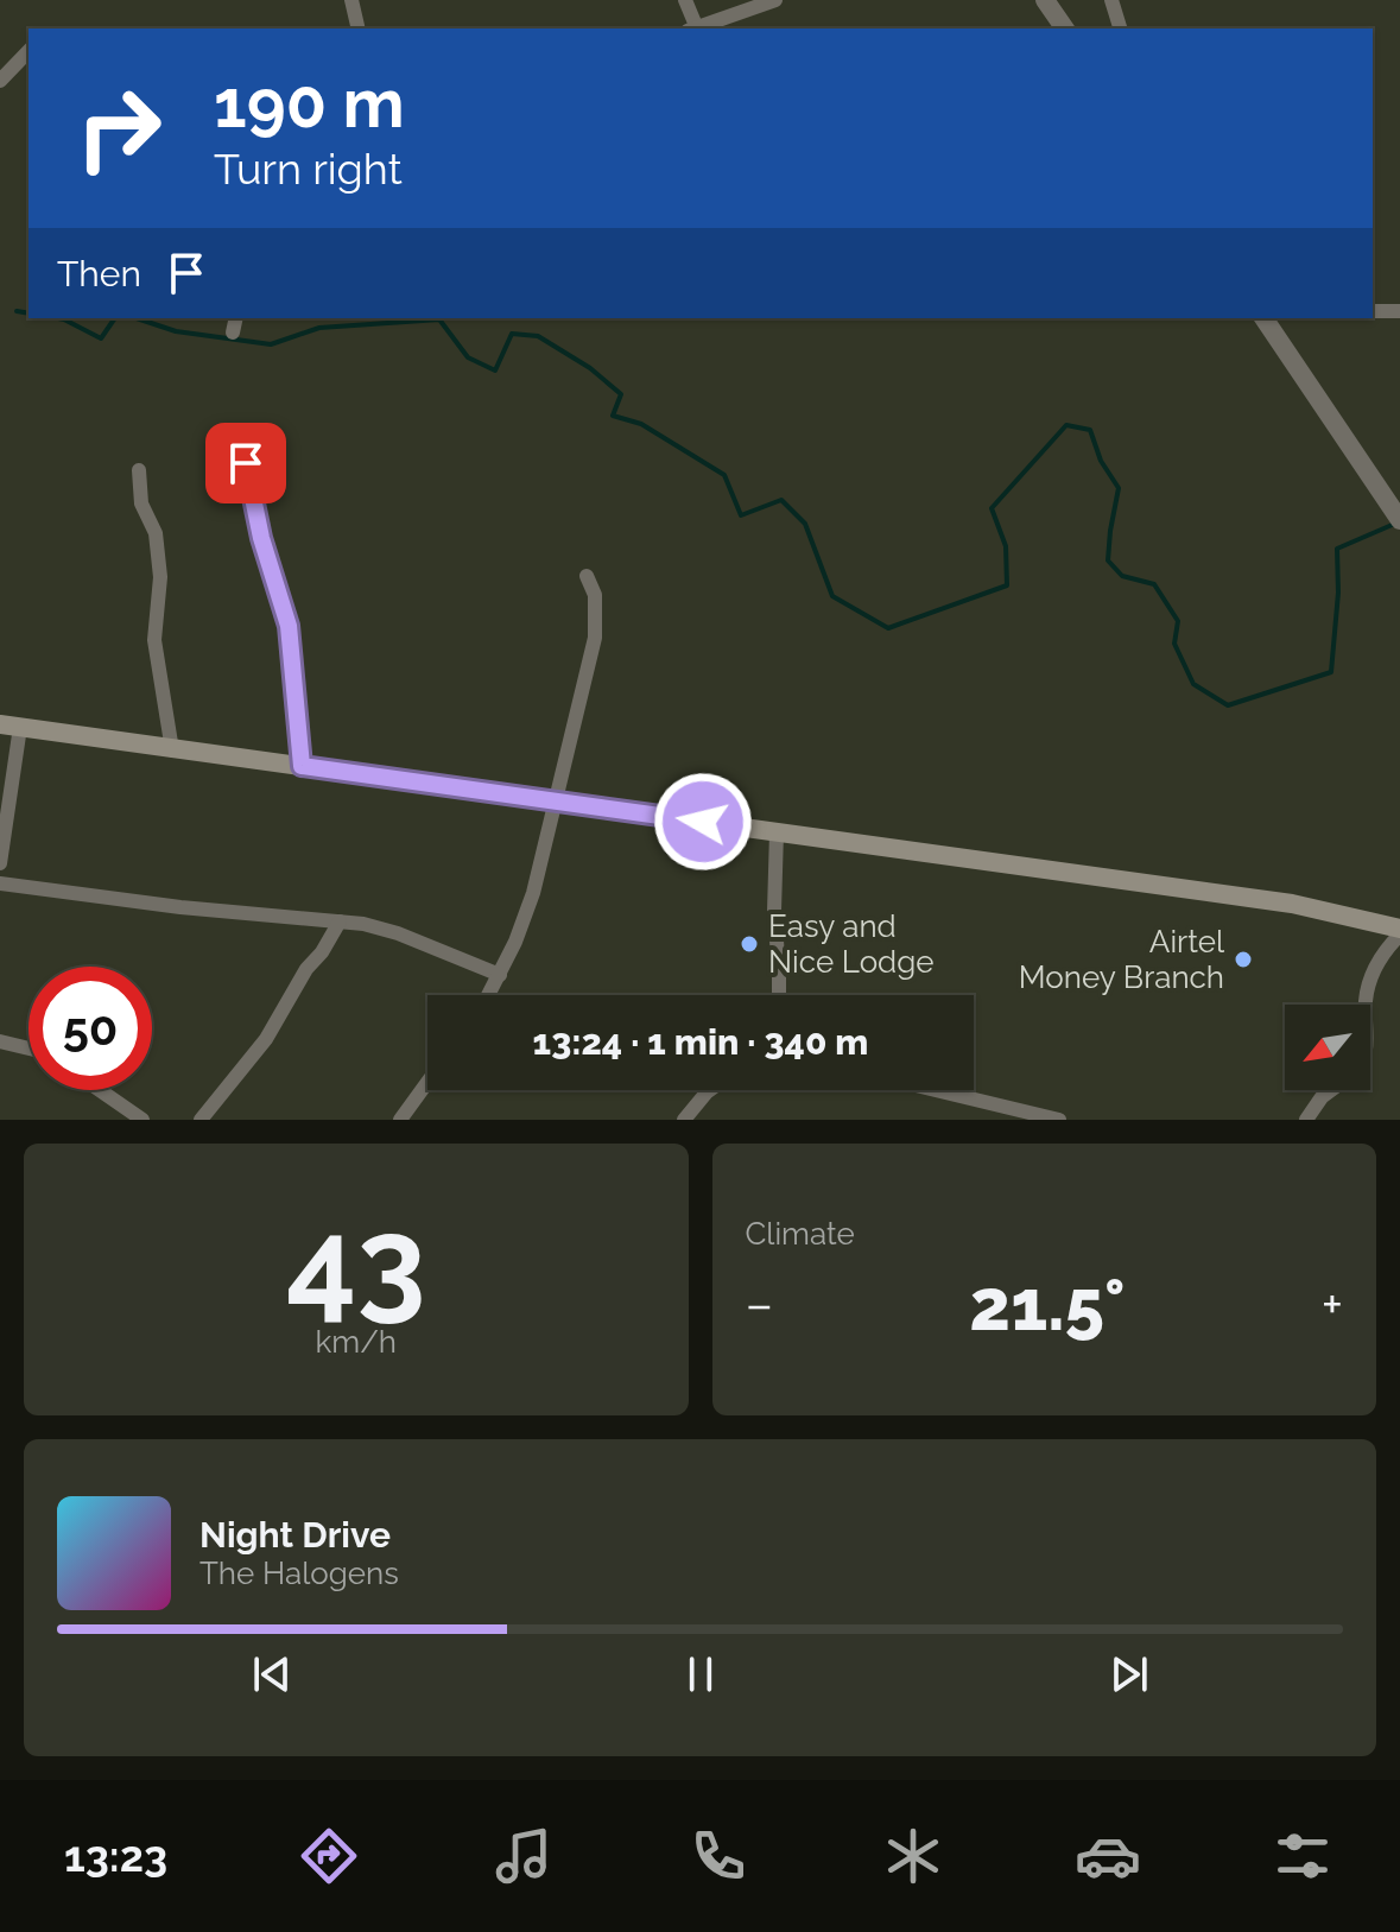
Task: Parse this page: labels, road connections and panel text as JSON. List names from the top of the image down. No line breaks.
{"places":["Easy and Nice Lodge","Airtel Money Branch"],"north":"bottom left","page":{"turn":["190 m","Turn right"],"then":"Then","limit":"50","trip":"13:24 · 1 min · 340 m","tile":[["43","km/h"],"Climate"],"heat":["−","21.5°","+"],"song":["Night Drive","The Halogens"],"tabs":"13:23"}}
